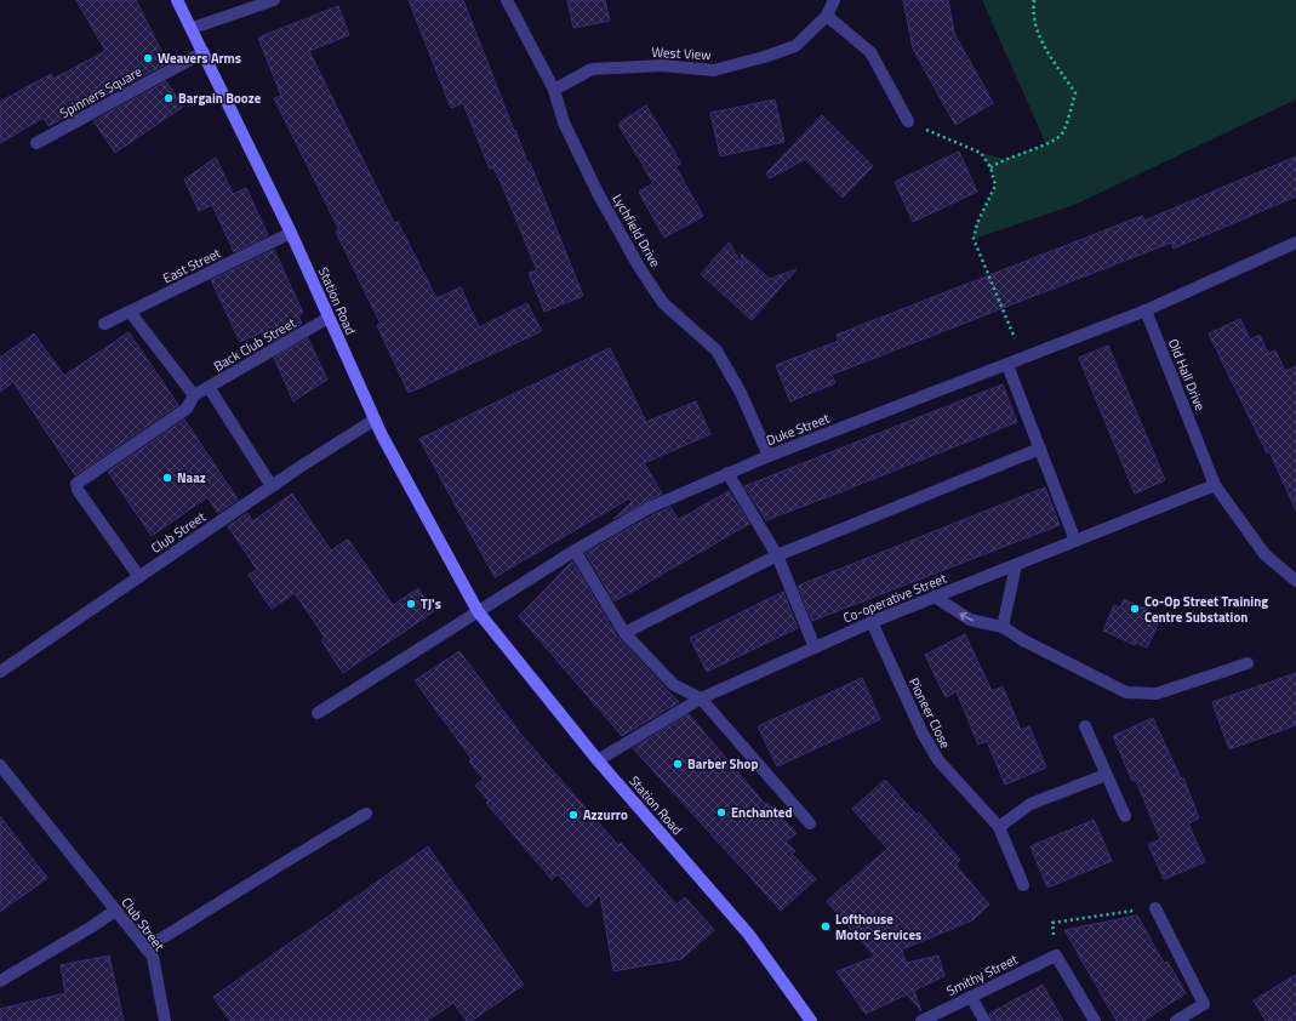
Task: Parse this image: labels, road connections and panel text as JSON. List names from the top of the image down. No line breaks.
{"streets":{"main road":["Station Road"],"street":["West View","Spinners Square","Lychfield Drive","East Street","Back Club Street","Old Hall Drive","Duke Street","Club Street","Co-operative Street","Pioneer Close","Smithy Street"]},"crossings":[["West View","Lychfield Drive"],["Spinners Square","Station Road"],["Lychfield Drive","Duke Street"],["East Street","Station Road"],["Station Road","Back Club Street"],["Station Road","Duke Street"],["Station Road","Club Street"],["Station Road","Co-operative Street"],["Old Hall Drive","Duke Street"],["Old Hall Drive","Co-operative Street"],["Co-operative Street","Pioneer Close"]],"places":["Weavers Arms","Bargain Booze","Naaz","TJ's","Co-Op Street Training Centre Substation","Barber Shop","Enchanted","Azzurro","Lofthouse Motor Services"]}
